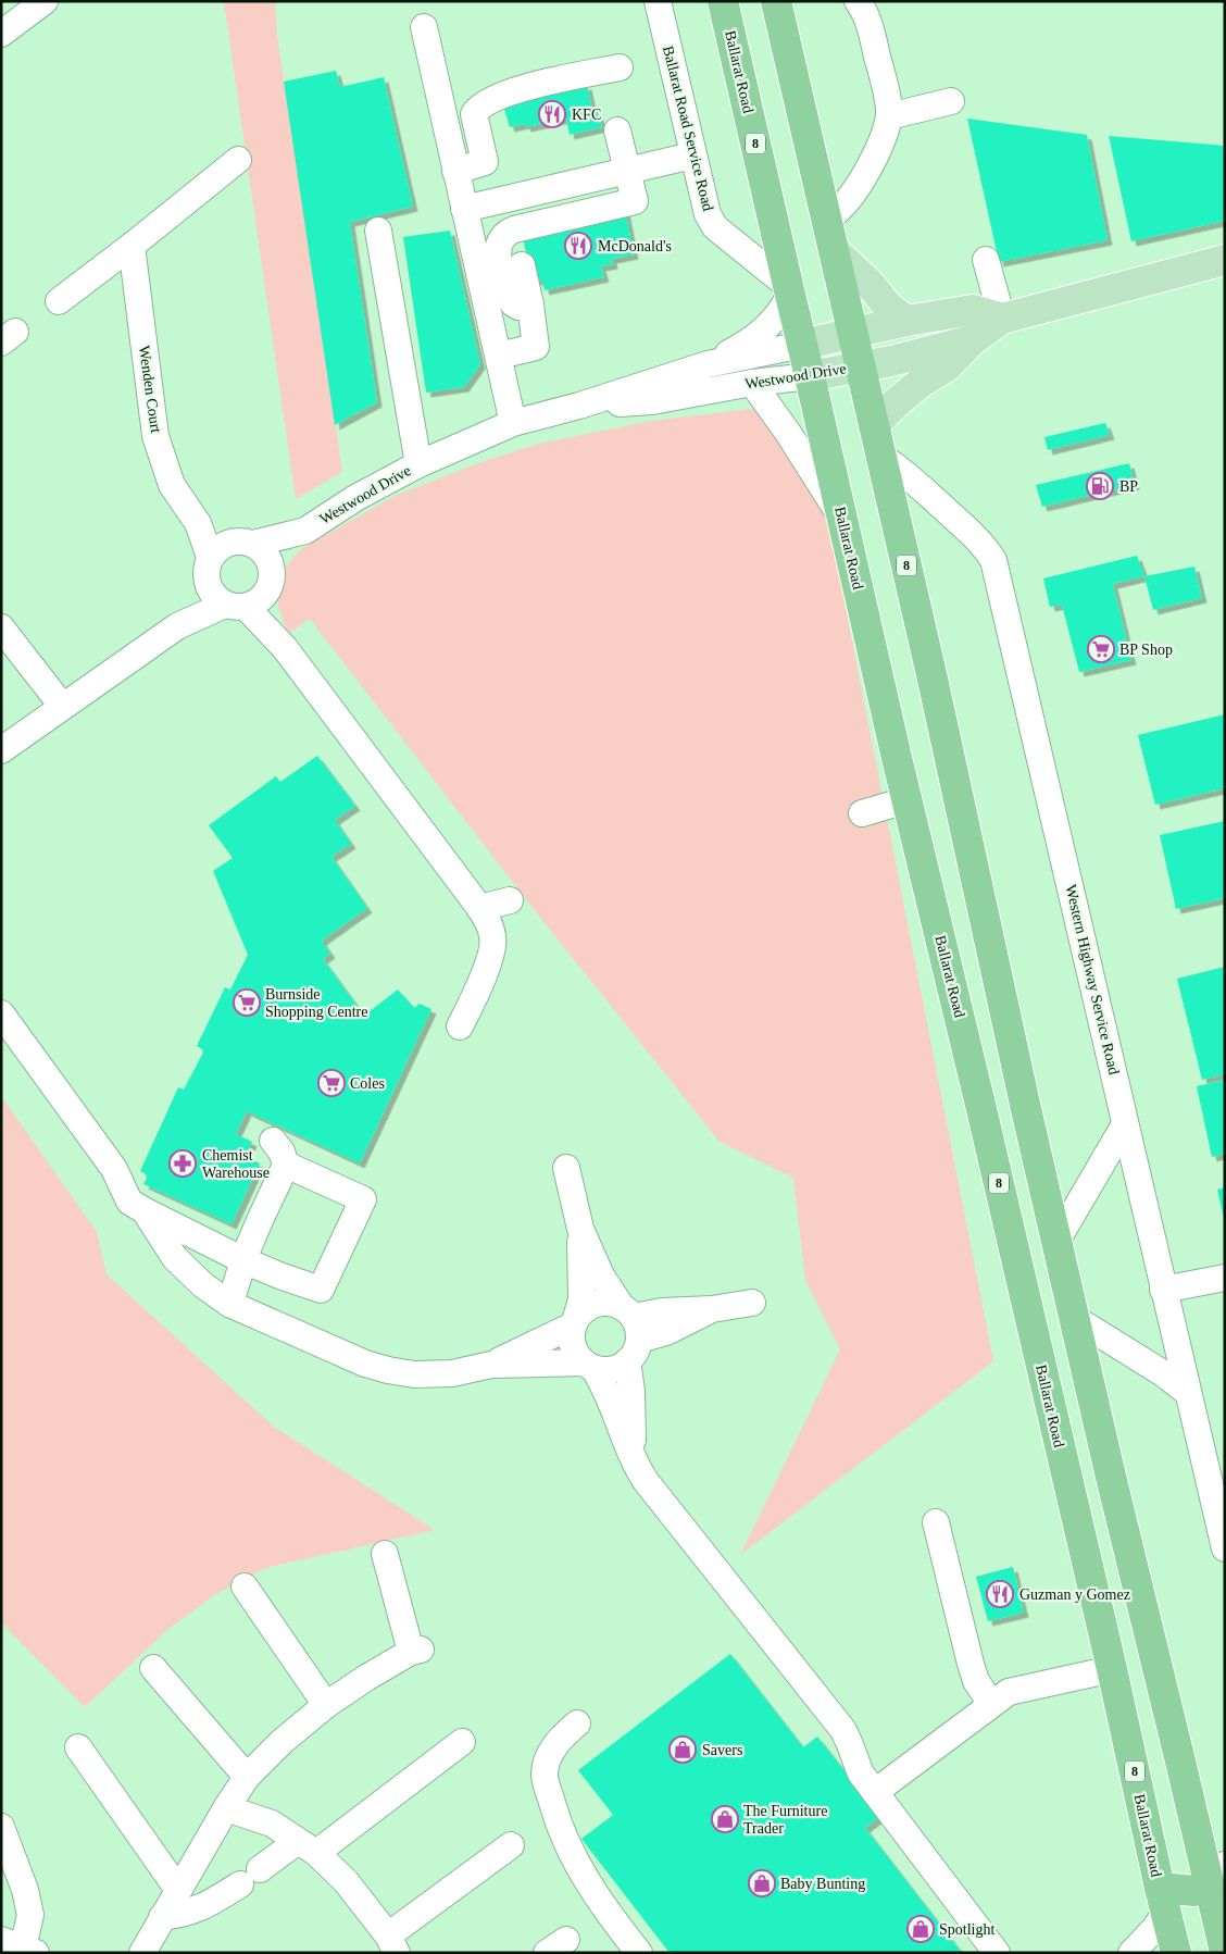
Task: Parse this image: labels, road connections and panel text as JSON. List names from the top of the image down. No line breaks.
{"streets":{"highway":["Ballarat Road","8"],"main road":["Westwood Drive"],"street":["Ballarat Road Service Road","Wenden Court","Western Highway Service Road"]},"crossings":[["Ballarat Road","Ballarat Road Service Road"],["Ballarat Road","Westwood Drive"],["8","Westwood Drive"],["8","Western Highway Service Road"],["Westwood Drive","Wenden Court"]],"places":{"restaurant":["KFC","McDonald's","Guzman y Gomez"],"fuel station":["BP"],"supermarket":["BP Shop","Burnside Shopping Centre","Coles"],"pharmacy":["Chemist Warehouse"],"shop":["Savers","The Furniture Trader","Baby Bunting","Spotlight"]}}
